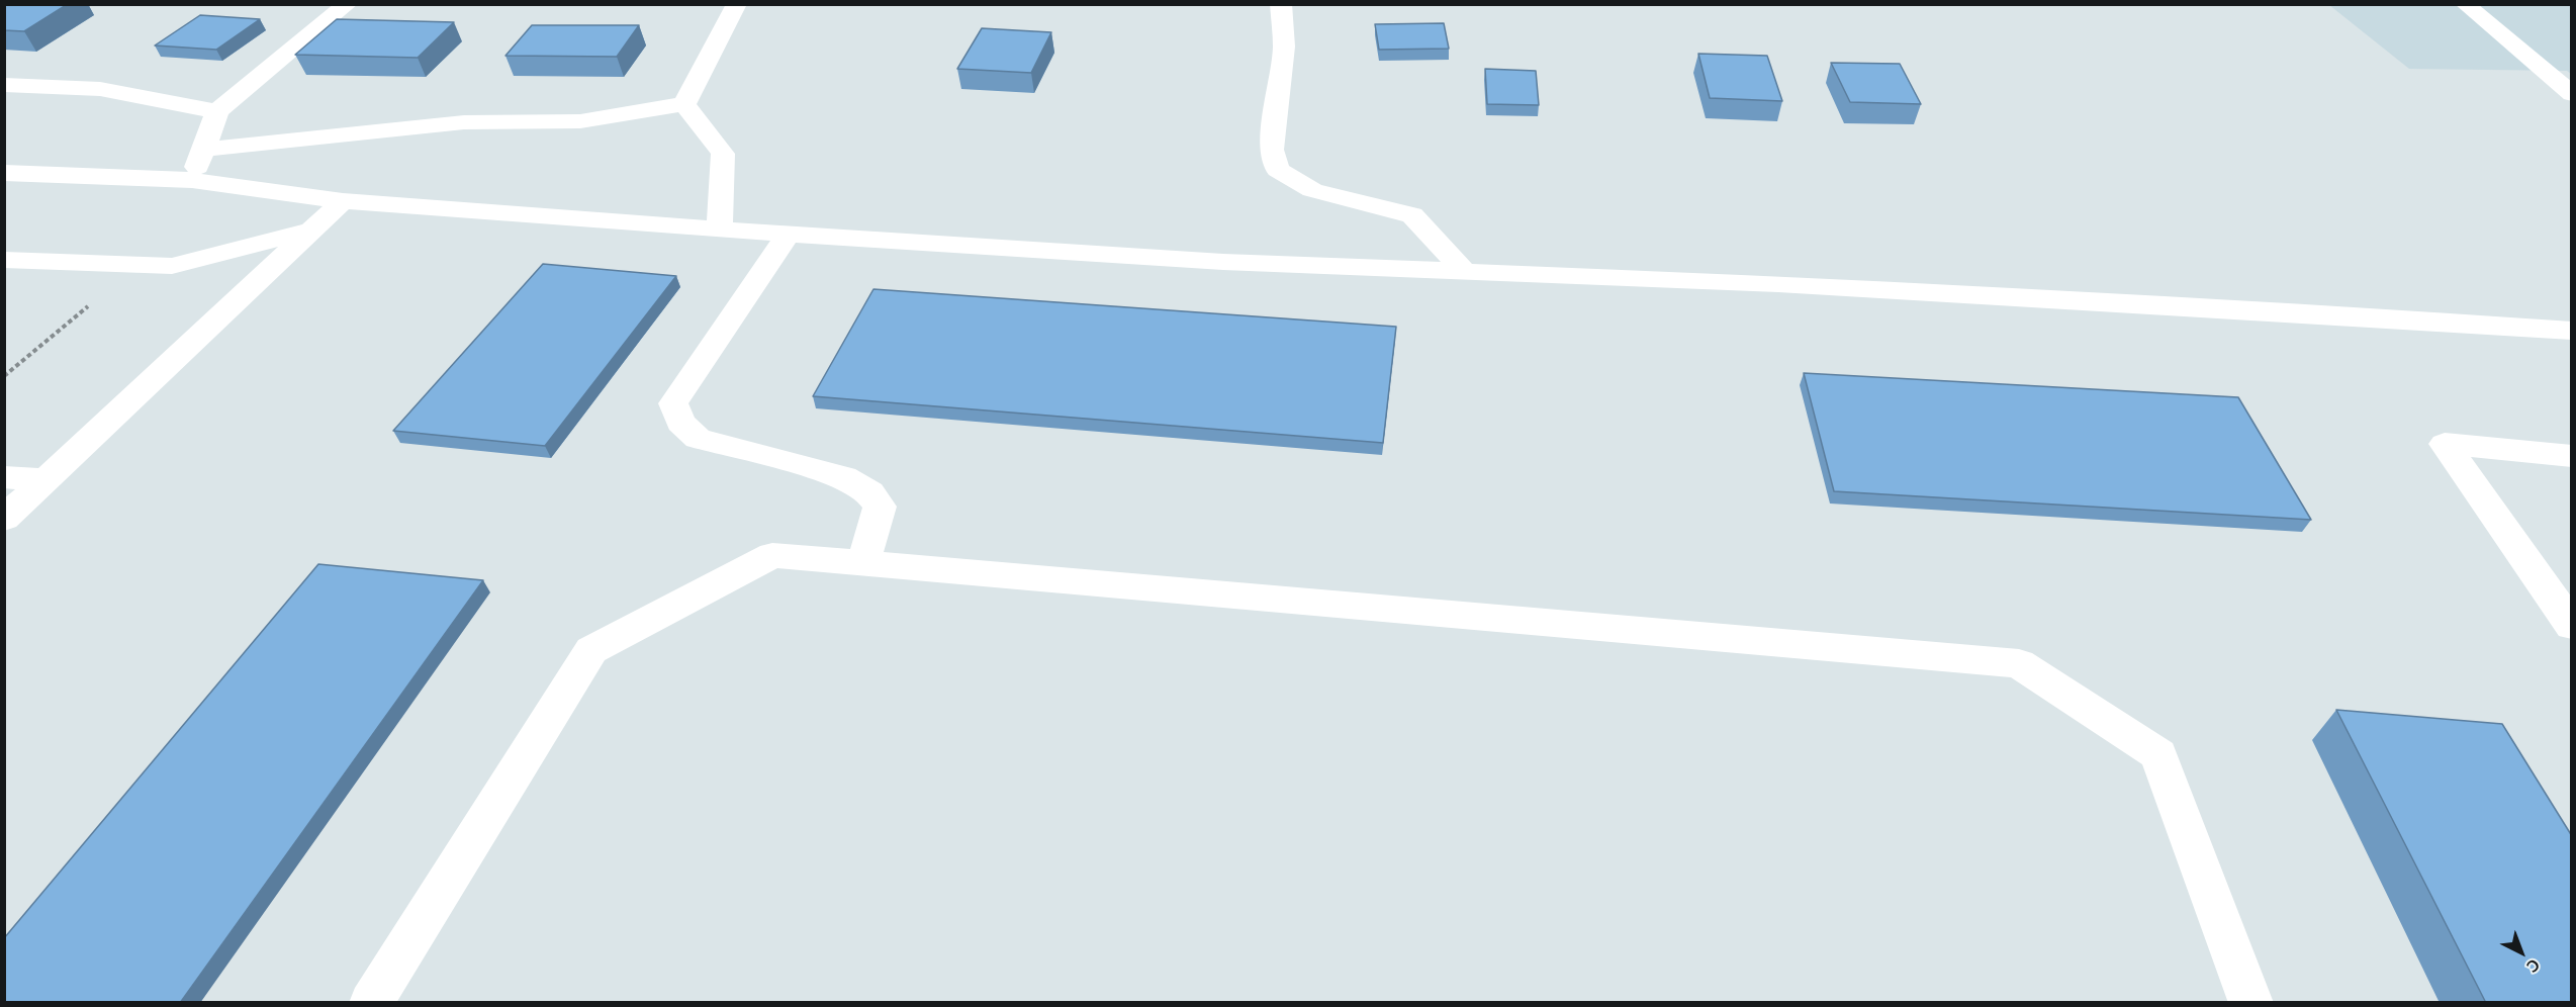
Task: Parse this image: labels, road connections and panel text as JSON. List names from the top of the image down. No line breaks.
{"north":"bottom right"}
